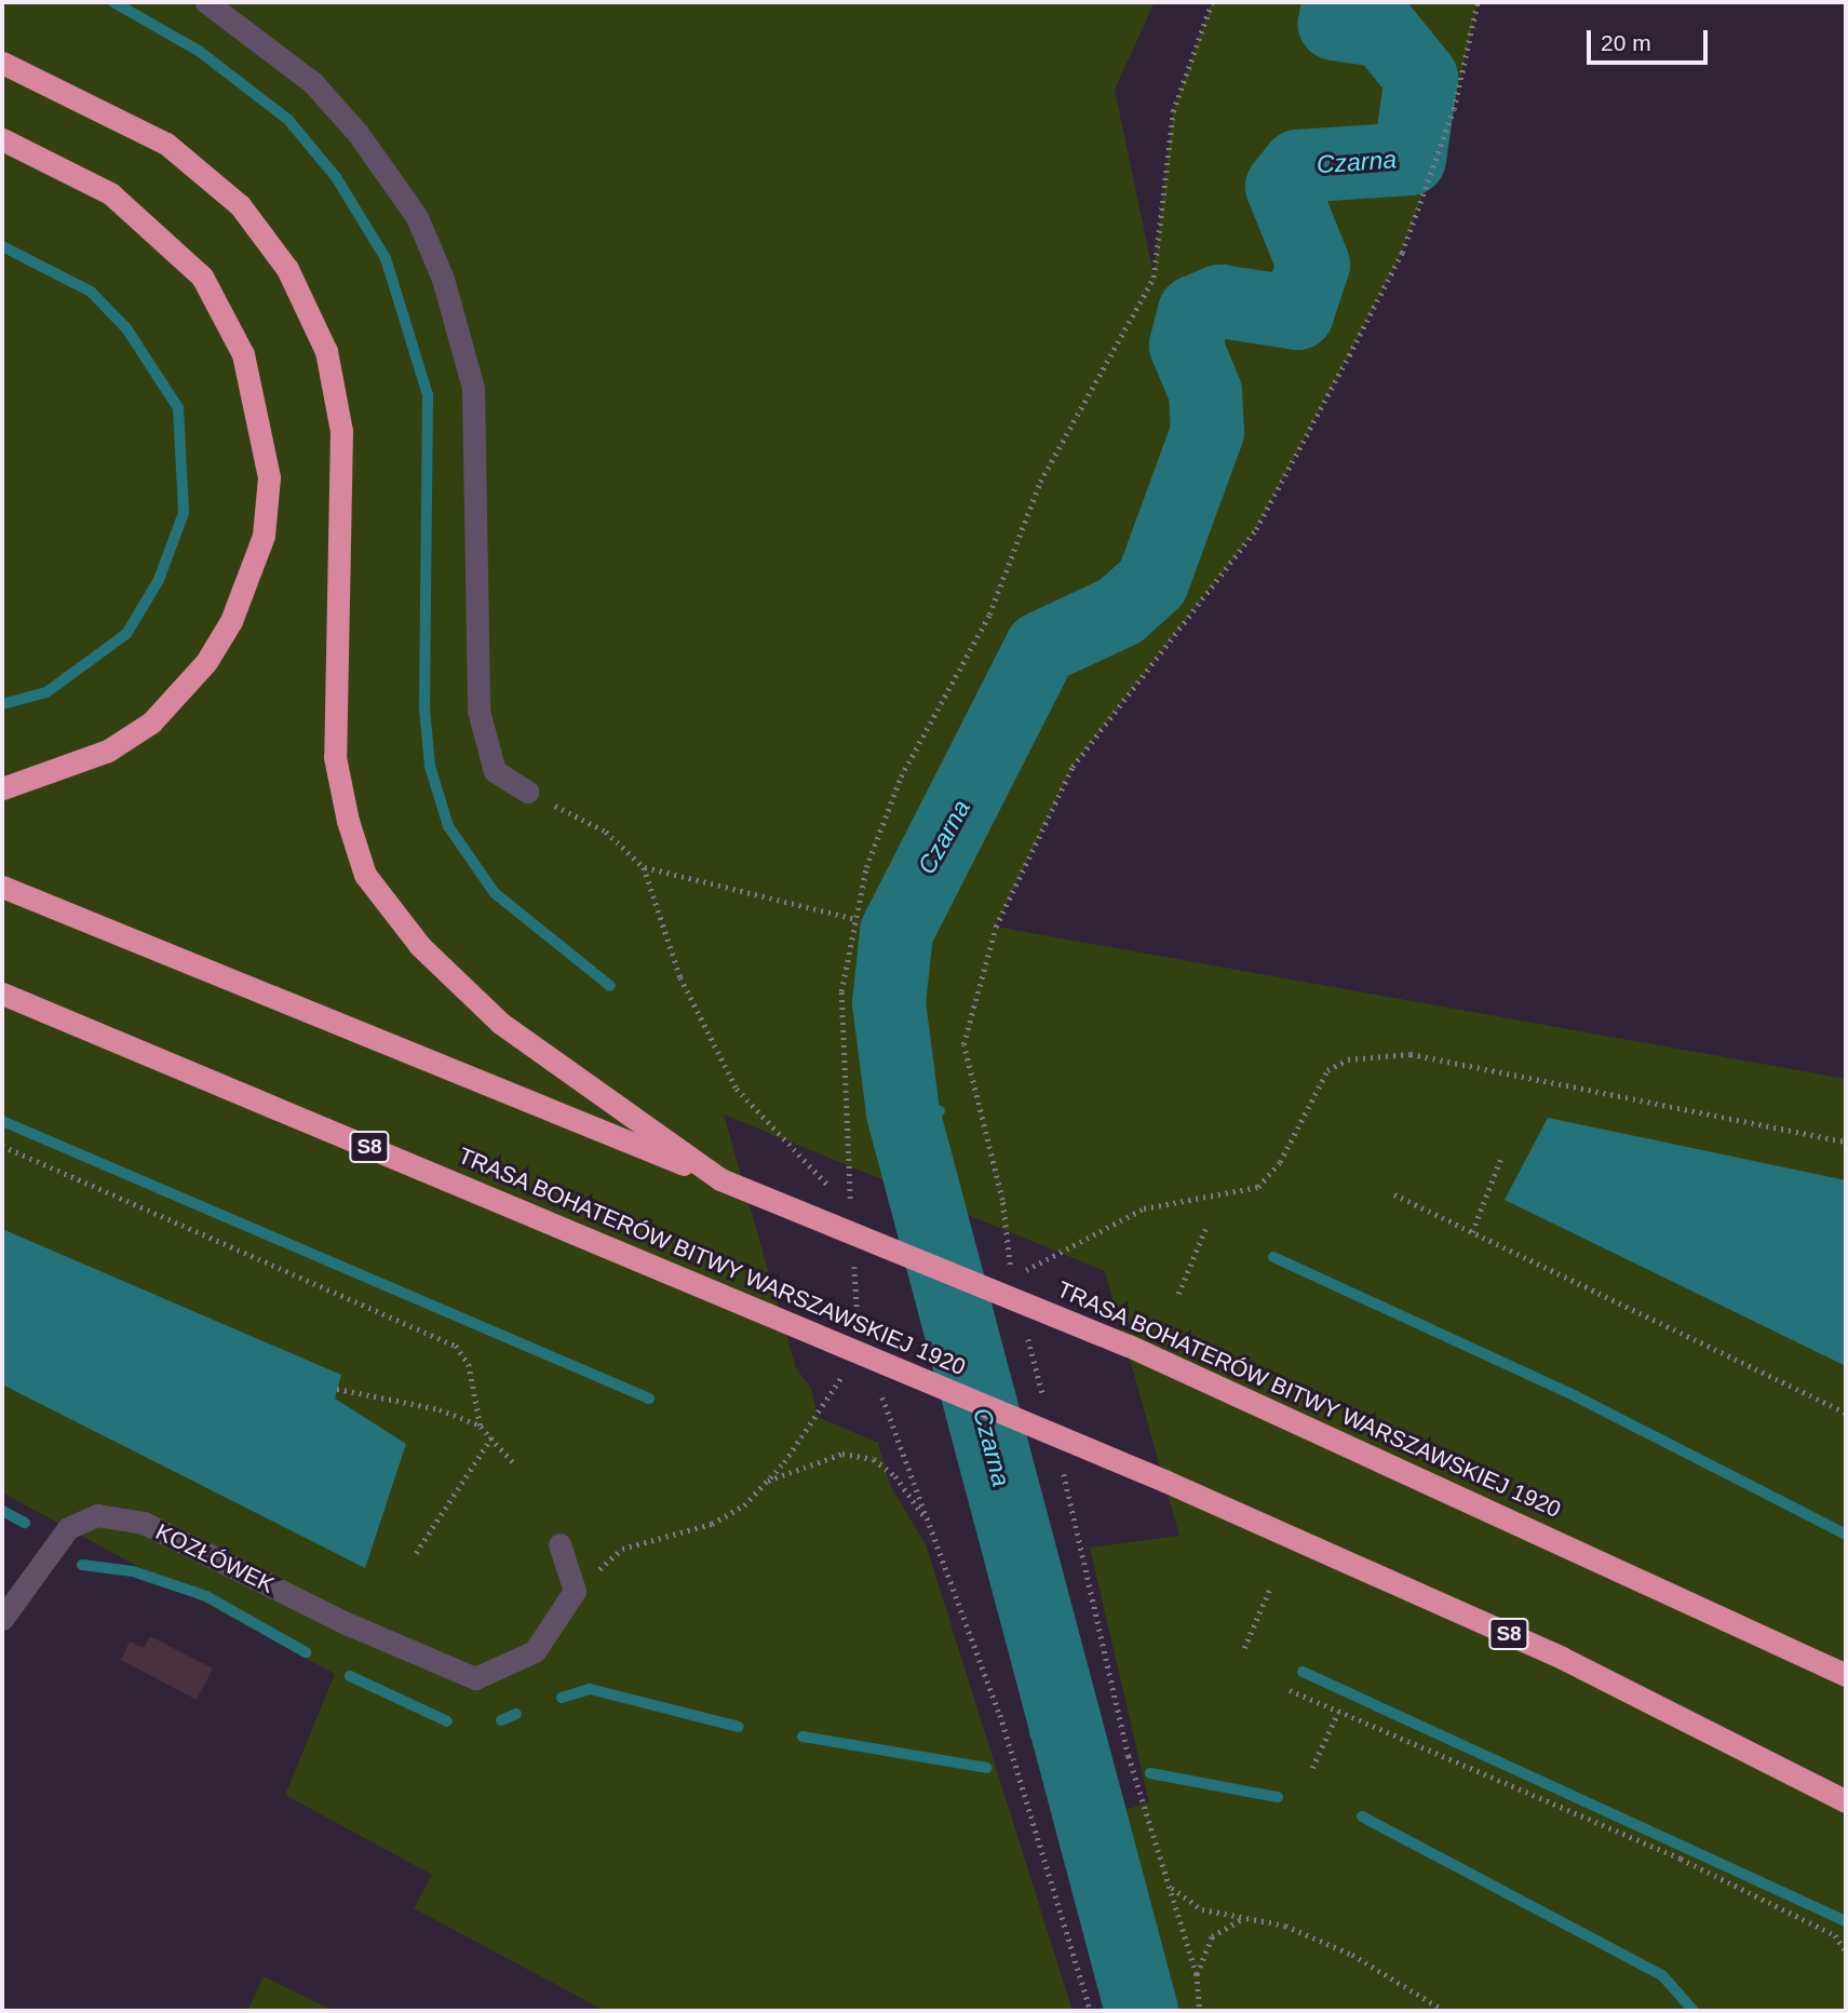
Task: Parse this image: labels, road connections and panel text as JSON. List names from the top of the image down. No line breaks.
{"streets":{"highway":["S8","TRASA BOHATERÓW BITWY WARSZAWSKIEJ 1920"],"street":["KOZŁÓWEK"]},"water":["Czarna"],"scale_bar":"20 m"}
